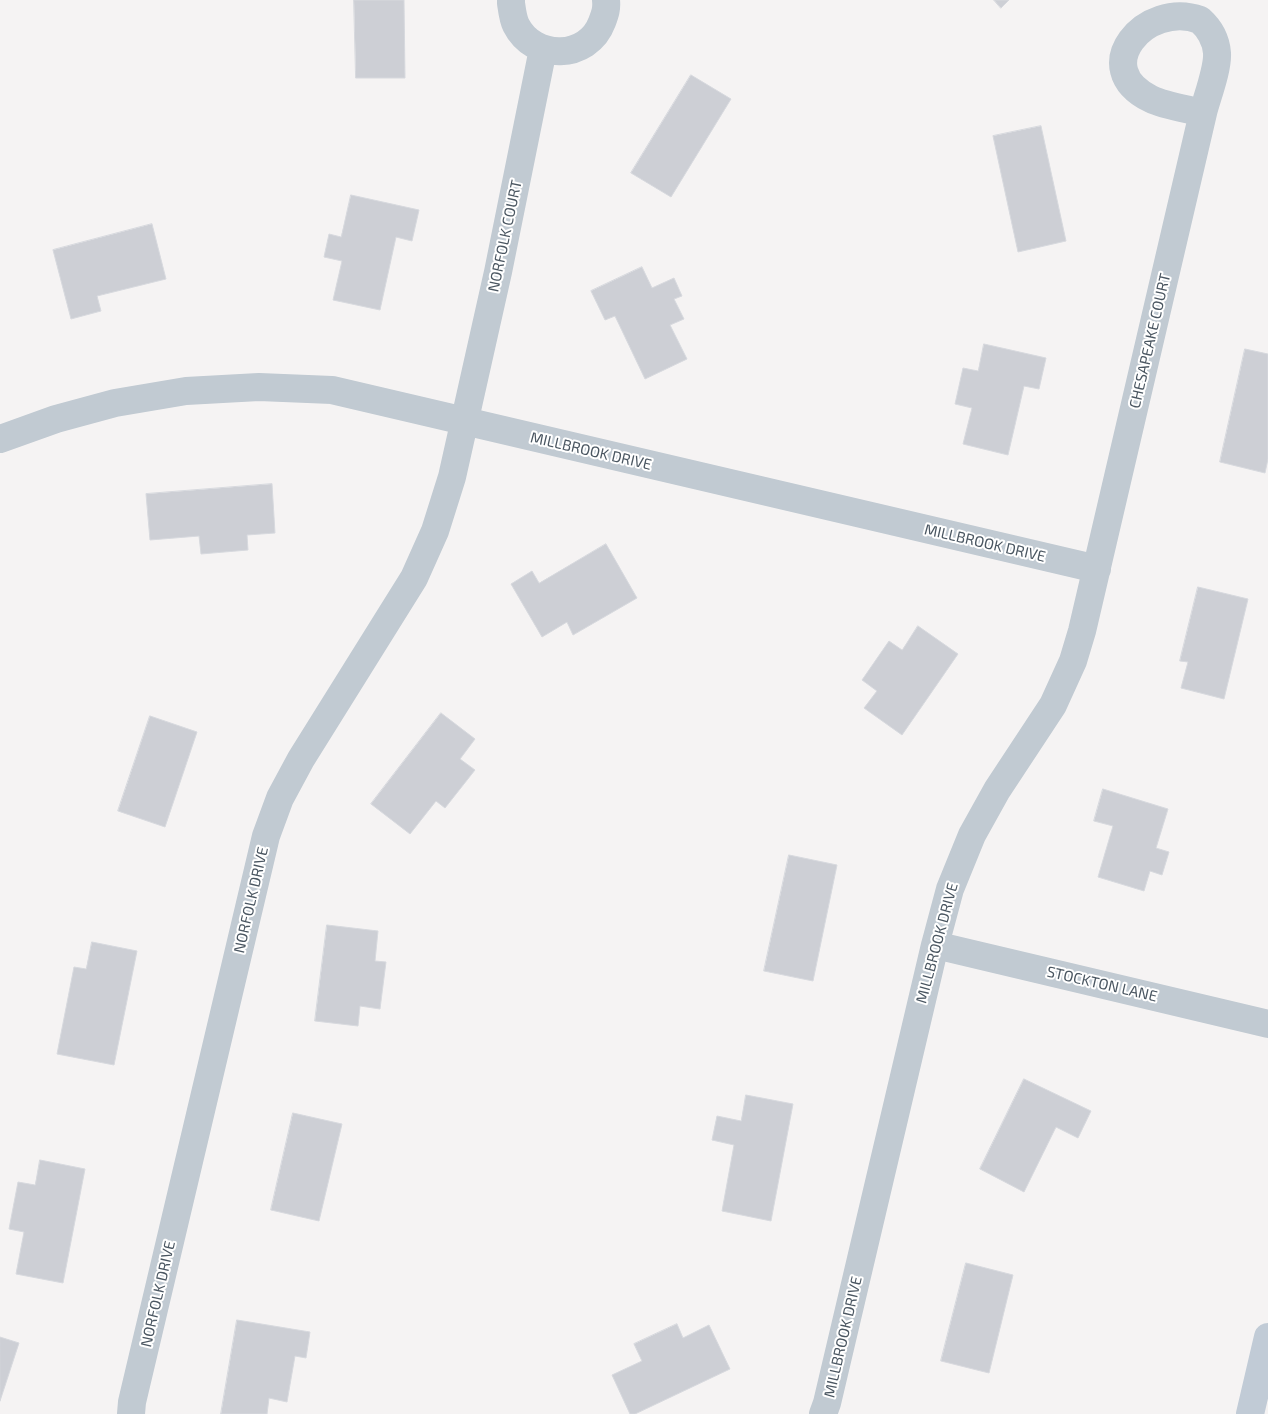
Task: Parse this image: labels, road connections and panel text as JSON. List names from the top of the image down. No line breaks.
{"streets":{"street":["NORFOLK COURT","CHESAPEAKE COURT","MILLBROOK DRIVE","NORFOLK DRIVE","STOCKTON LANE"]},"crossings":[["NORFOLK COURT","MILLBROOK DRIVE"],["NORFOLK COURT","NORFOLK DRIVE"],["CHESAPEAKE COURT","MILLBROOK DRIVE"],["MILLBROOK DRIVE","NORFOLK DRIVE"],["MILLBROOK DRIVE","STOCKTON LANE"]]}
